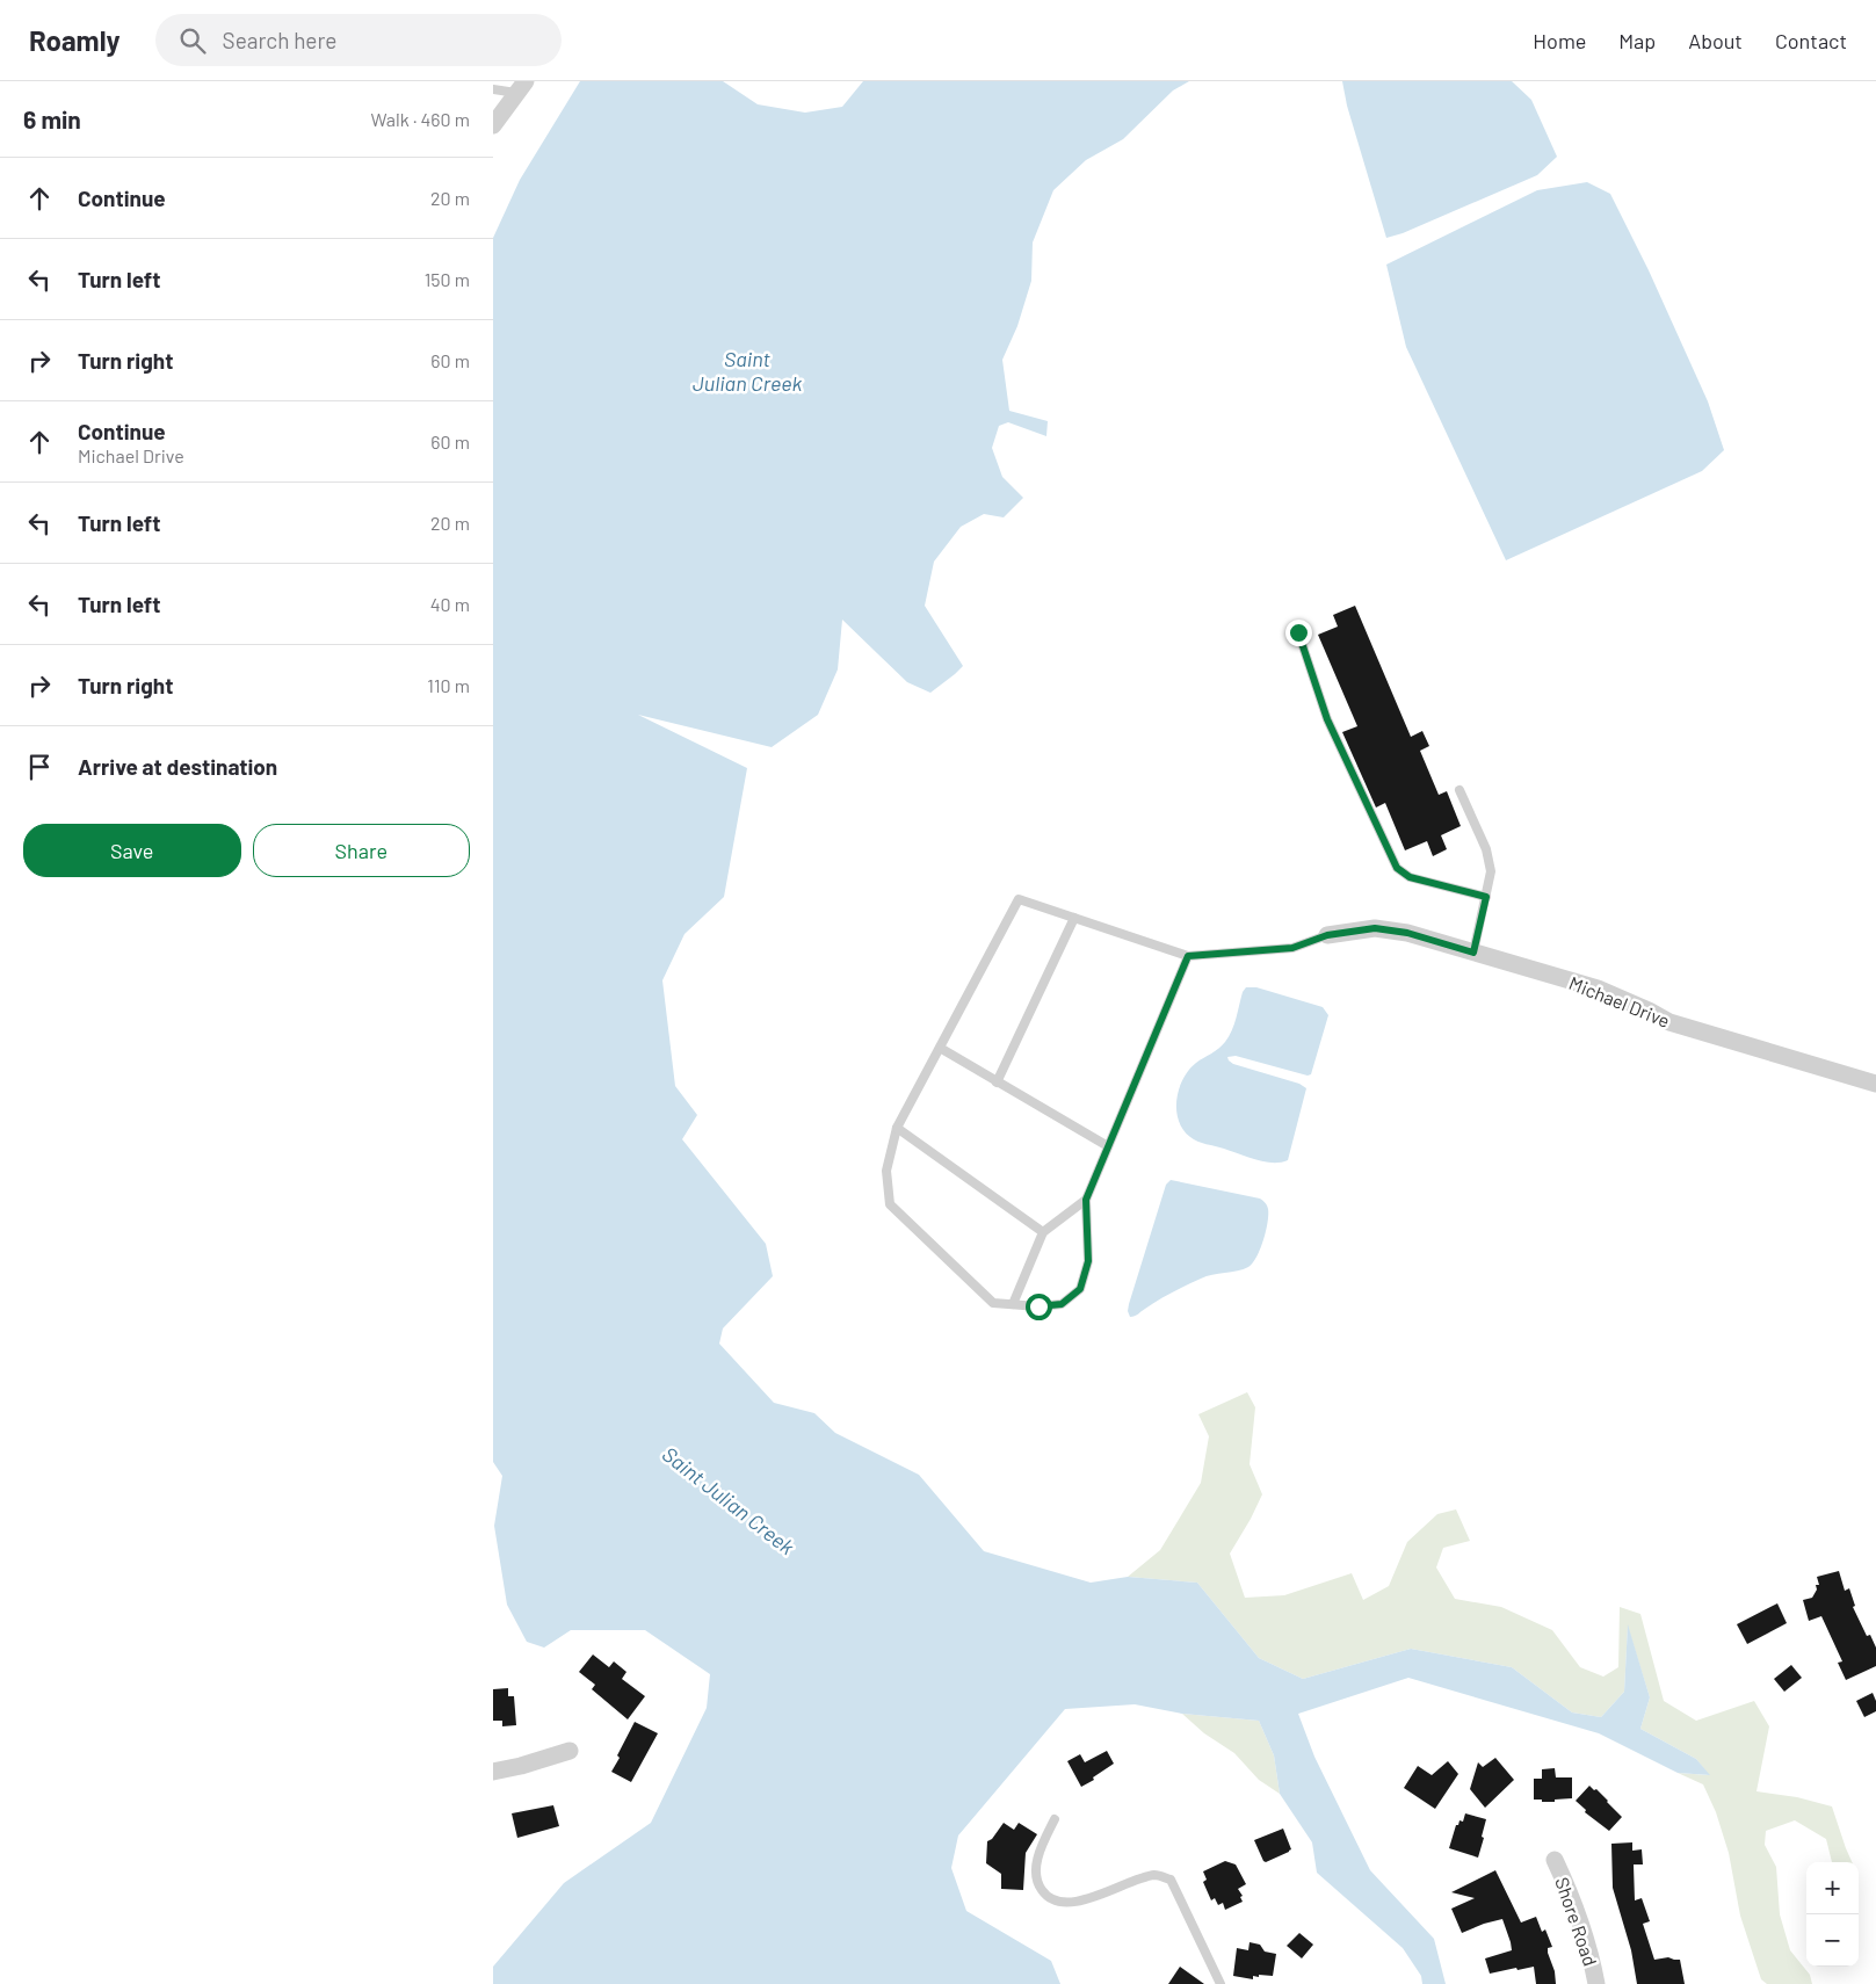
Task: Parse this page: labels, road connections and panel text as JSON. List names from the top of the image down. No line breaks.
{"streets":{"street":["Michael Drive","Shore Road"]},"water":["Saint Julian Creek"],"page":{"header":"Roamly","search":"Search here","nav":["Home","Map","About","Contact"],"heading":["6 min","Walk · 460 m"],"list":[["Continue","20 m"],["Turn left","150 m"],["Turn right","60 m"],["Continue","Michael Drive","60 m"],["Turn left","20 m"],["Turn left","40 m"],["Turn right","110 m"],"Arrive at destination"],"buttons":["Save","Share"],"map_buttons":["+","−"]}}
